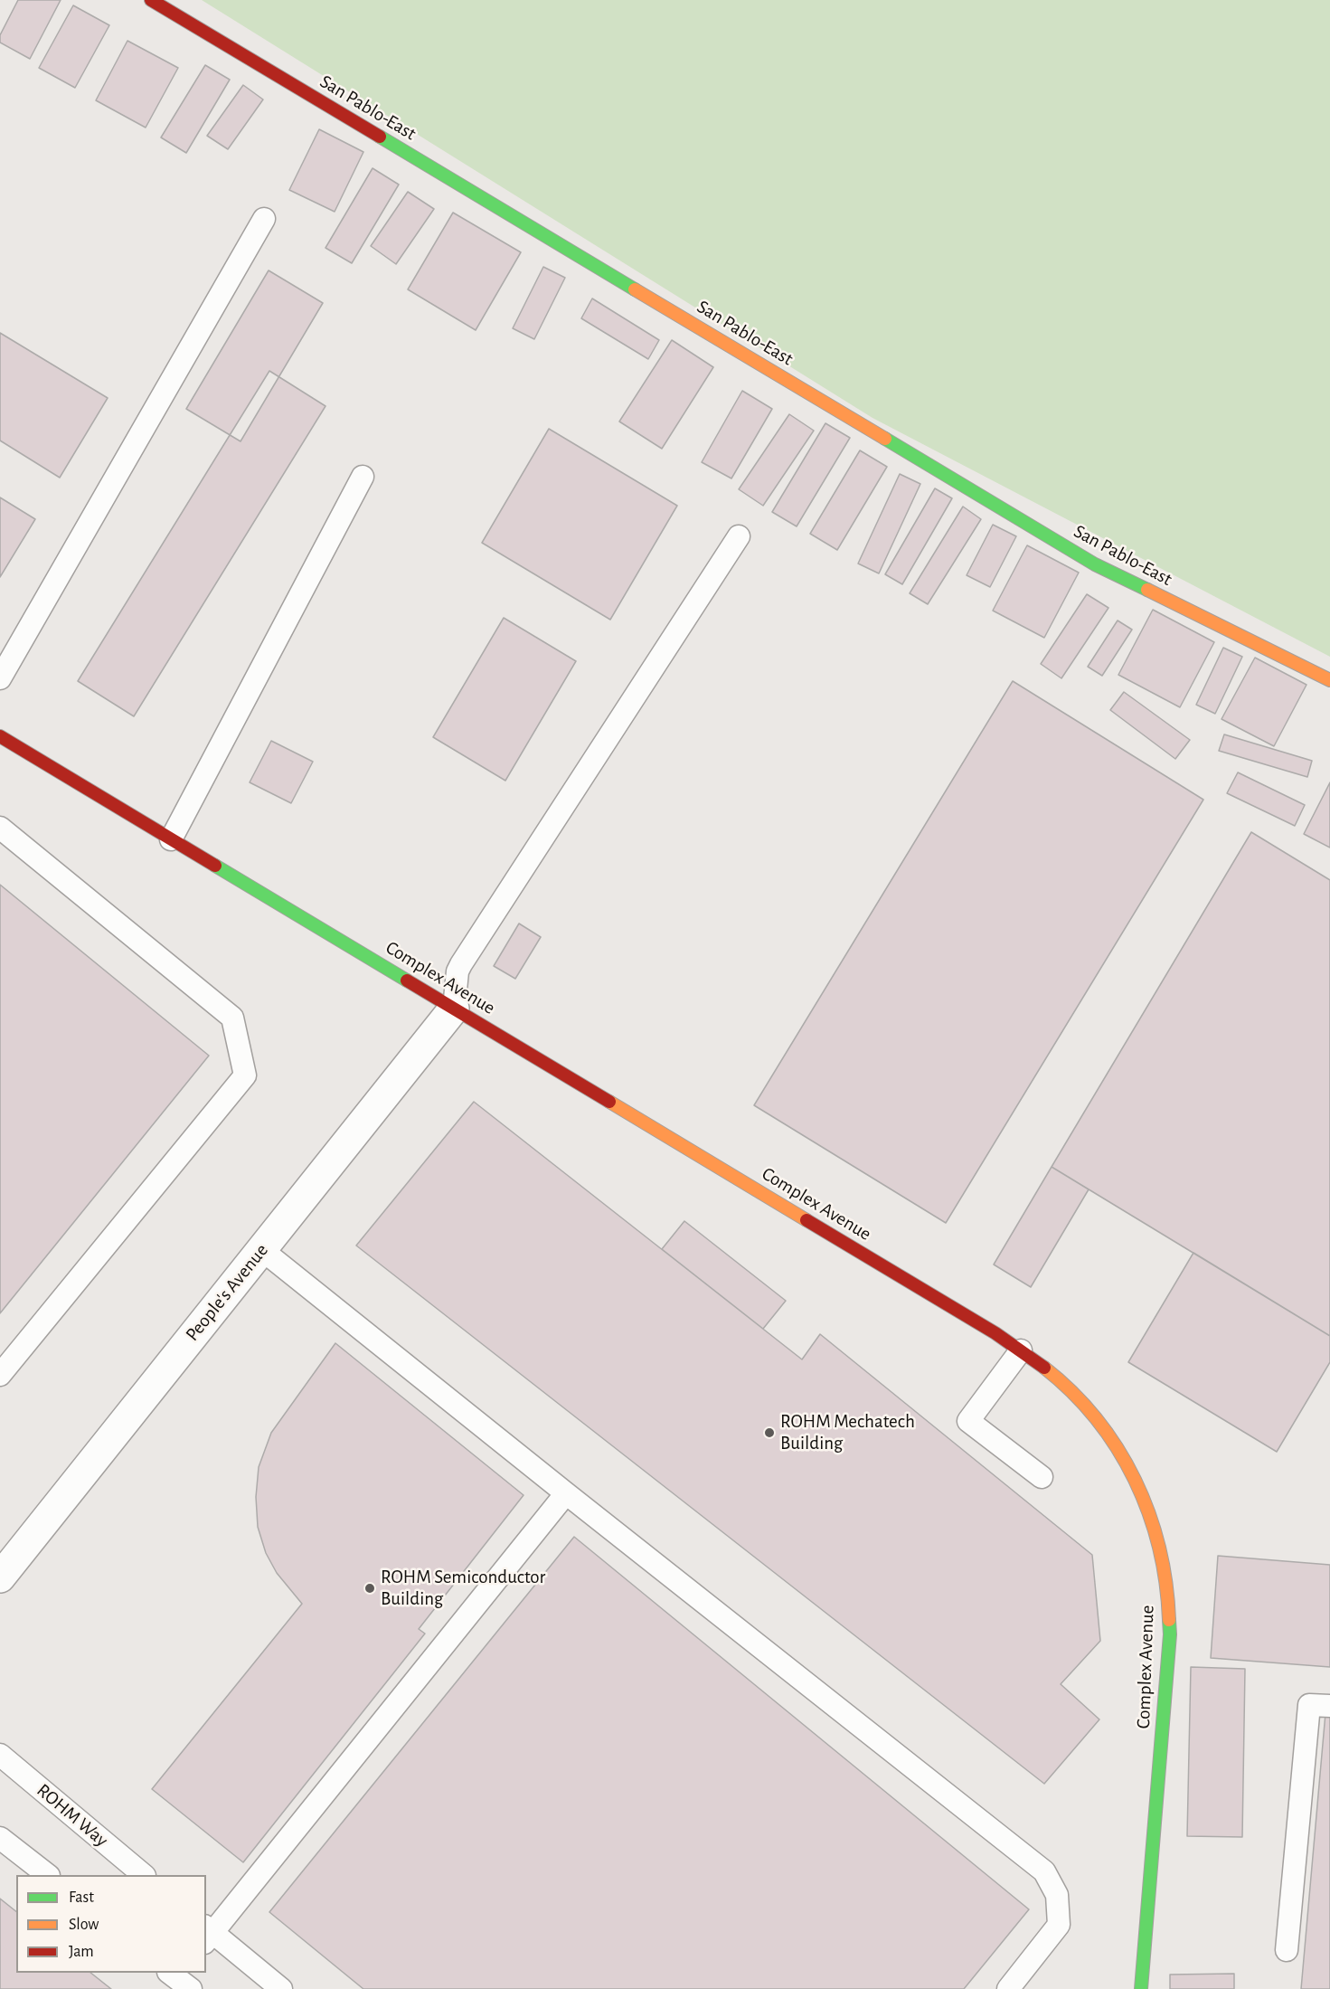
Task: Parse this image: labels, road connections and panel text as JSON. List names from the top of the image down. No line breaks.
{"streets":{"street":["San Pablo-East","Complex Avenue","People's Avenue"],"lane":["ROHM Way"]},"crossings":[["Complex Avenue","People's Avenue"]],"places":["ROHM Mechatech Building","ROHM Semiconductor Building"],"legend":["Fast","Slow","Jam"]}
